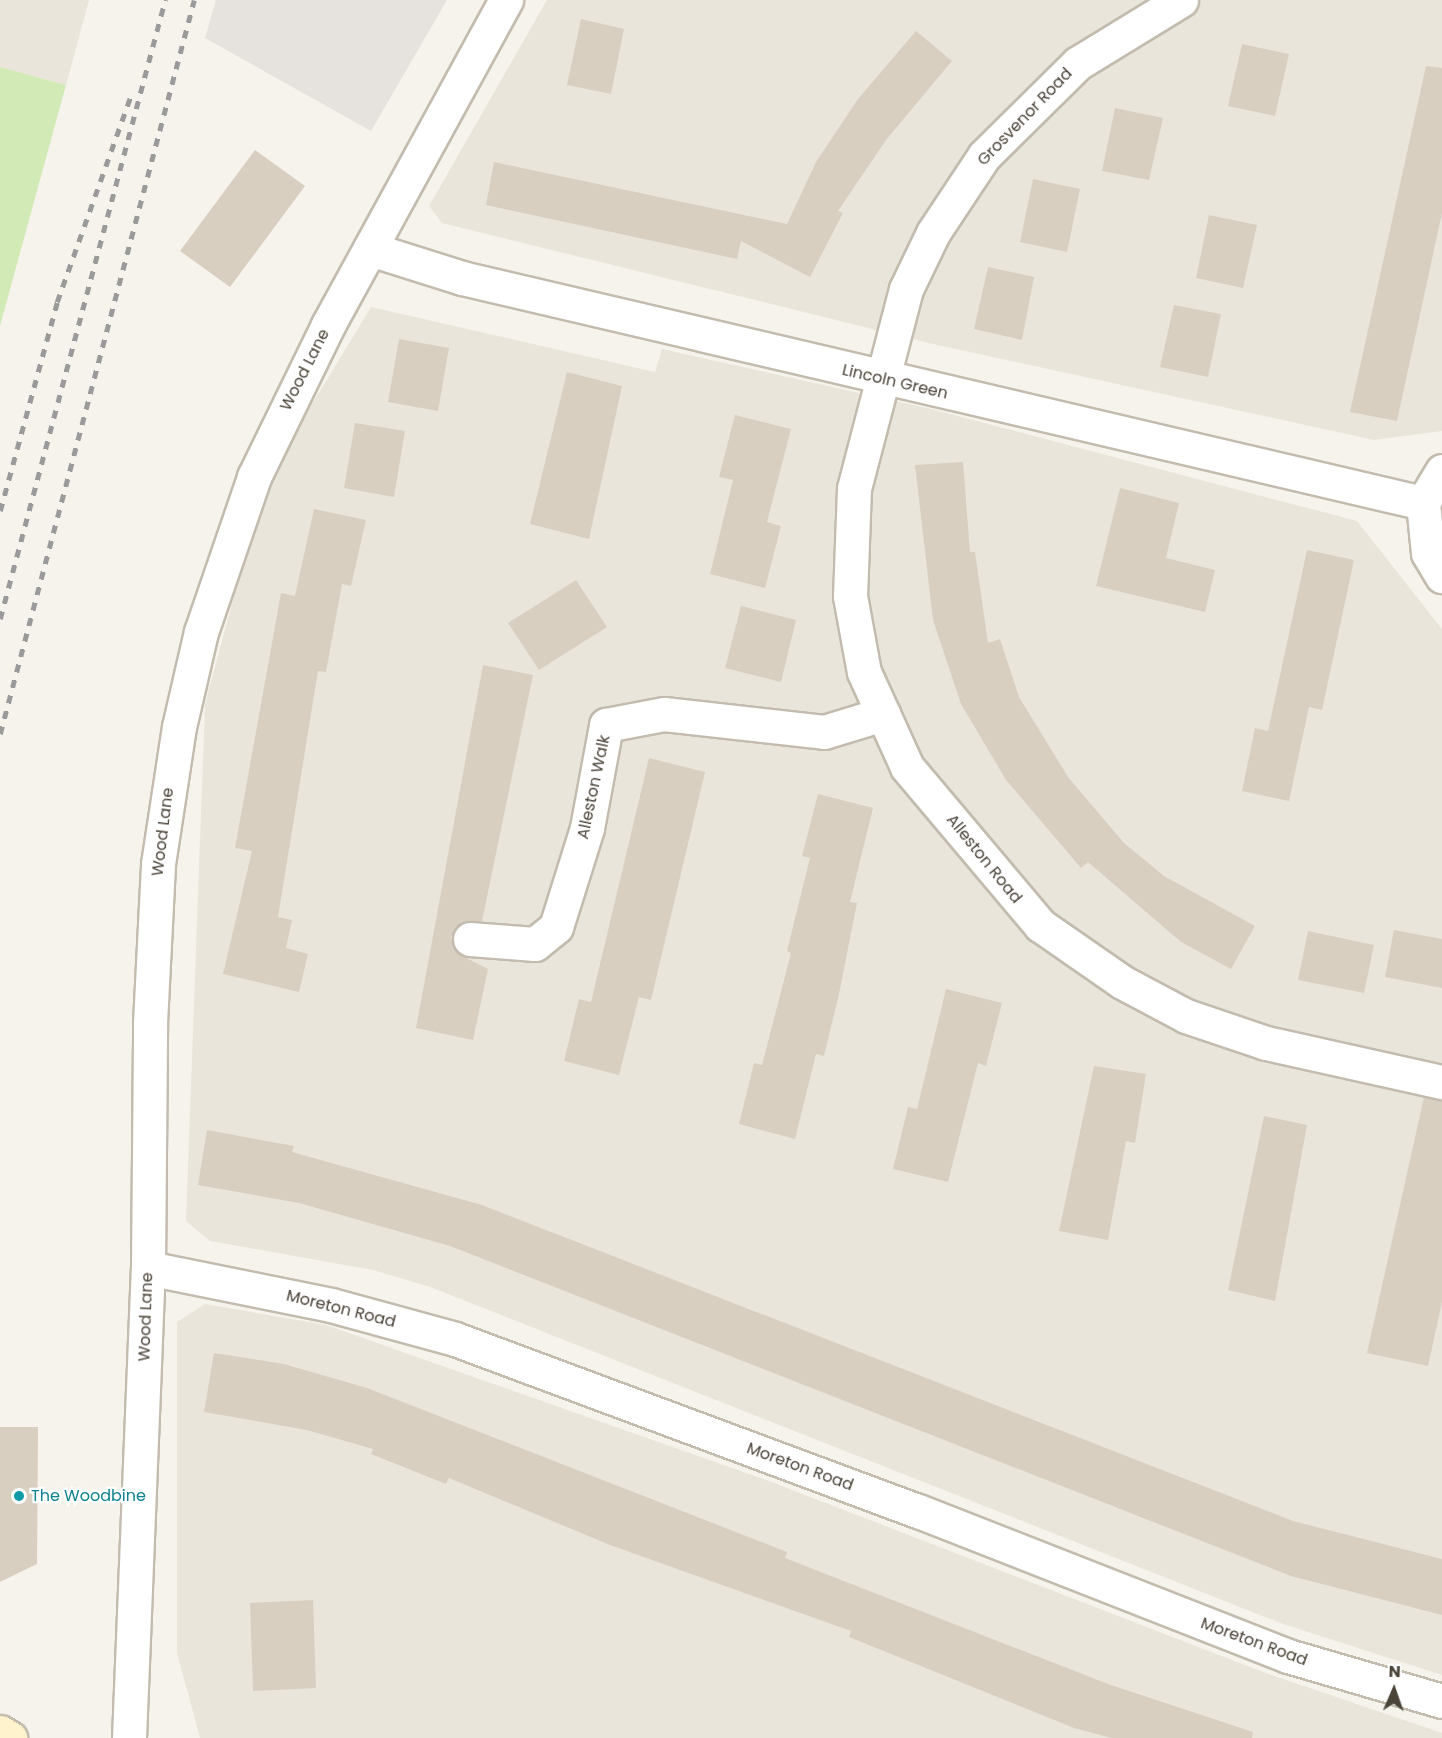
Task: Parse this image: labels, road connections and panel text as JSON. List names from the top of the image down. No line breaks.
{"streets":{"street":["Grosvenor Road","Wood Lane","Lincoln Green","Alleston Walk","Alleston Road","Moreton Road"]},"crossings":[["Grosvenor Road","Lincoln Green"],["Grosvenor Road","Alleston Road"],["Wood Lane","Lincoln Green"],["Wood Lane","Moreton Road"],["Lincoln Green","Alleston Road"],["Alleston Walk","Alleston Road"]],"places":["The Woodbine"],"north":"top"}
